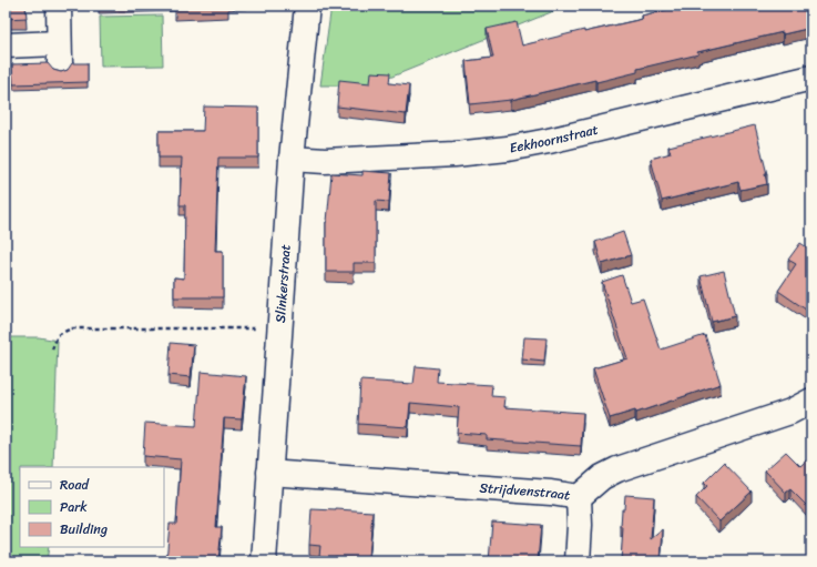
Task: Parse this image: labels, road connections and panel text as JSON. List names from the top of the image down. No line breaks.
{"streets":{"street":["Eekhoornstraat","Slinkerstraat","Strijdvenstraat"]},"crossings":[["Eekhoornstraat","Slinkerstraat"],["Slinkerstraat","Strijdvenstraat"]],"legend":["Road","Park","Building"]}
